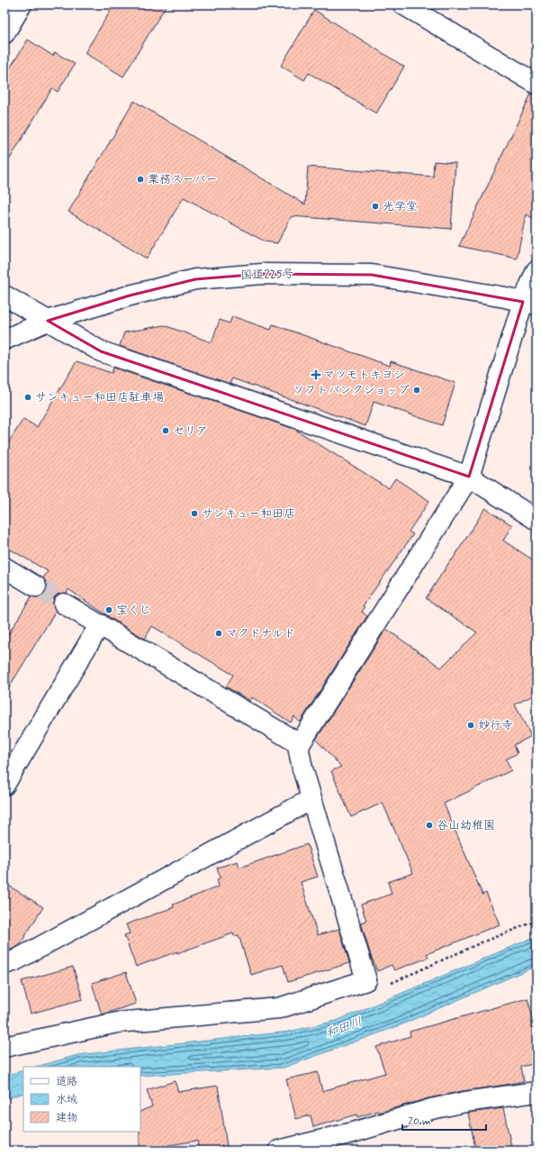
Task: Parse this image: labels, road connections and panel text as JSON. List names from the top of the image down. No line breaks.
{"streets":{"main road":["国道225号"]},"water":["和田川"],"places":{"other":["業務スーパー","光学堂","ソフトバンクショップ","サンキュー和田店駐車場","セリア","サンキュー和田店","宝くじ","マクドナルド","妙行寺","谷山幼稚園"],"health":["マツモトキヨシ"]},"legend":["道路","水域","建物"],"scale_bar":"20 m"}
